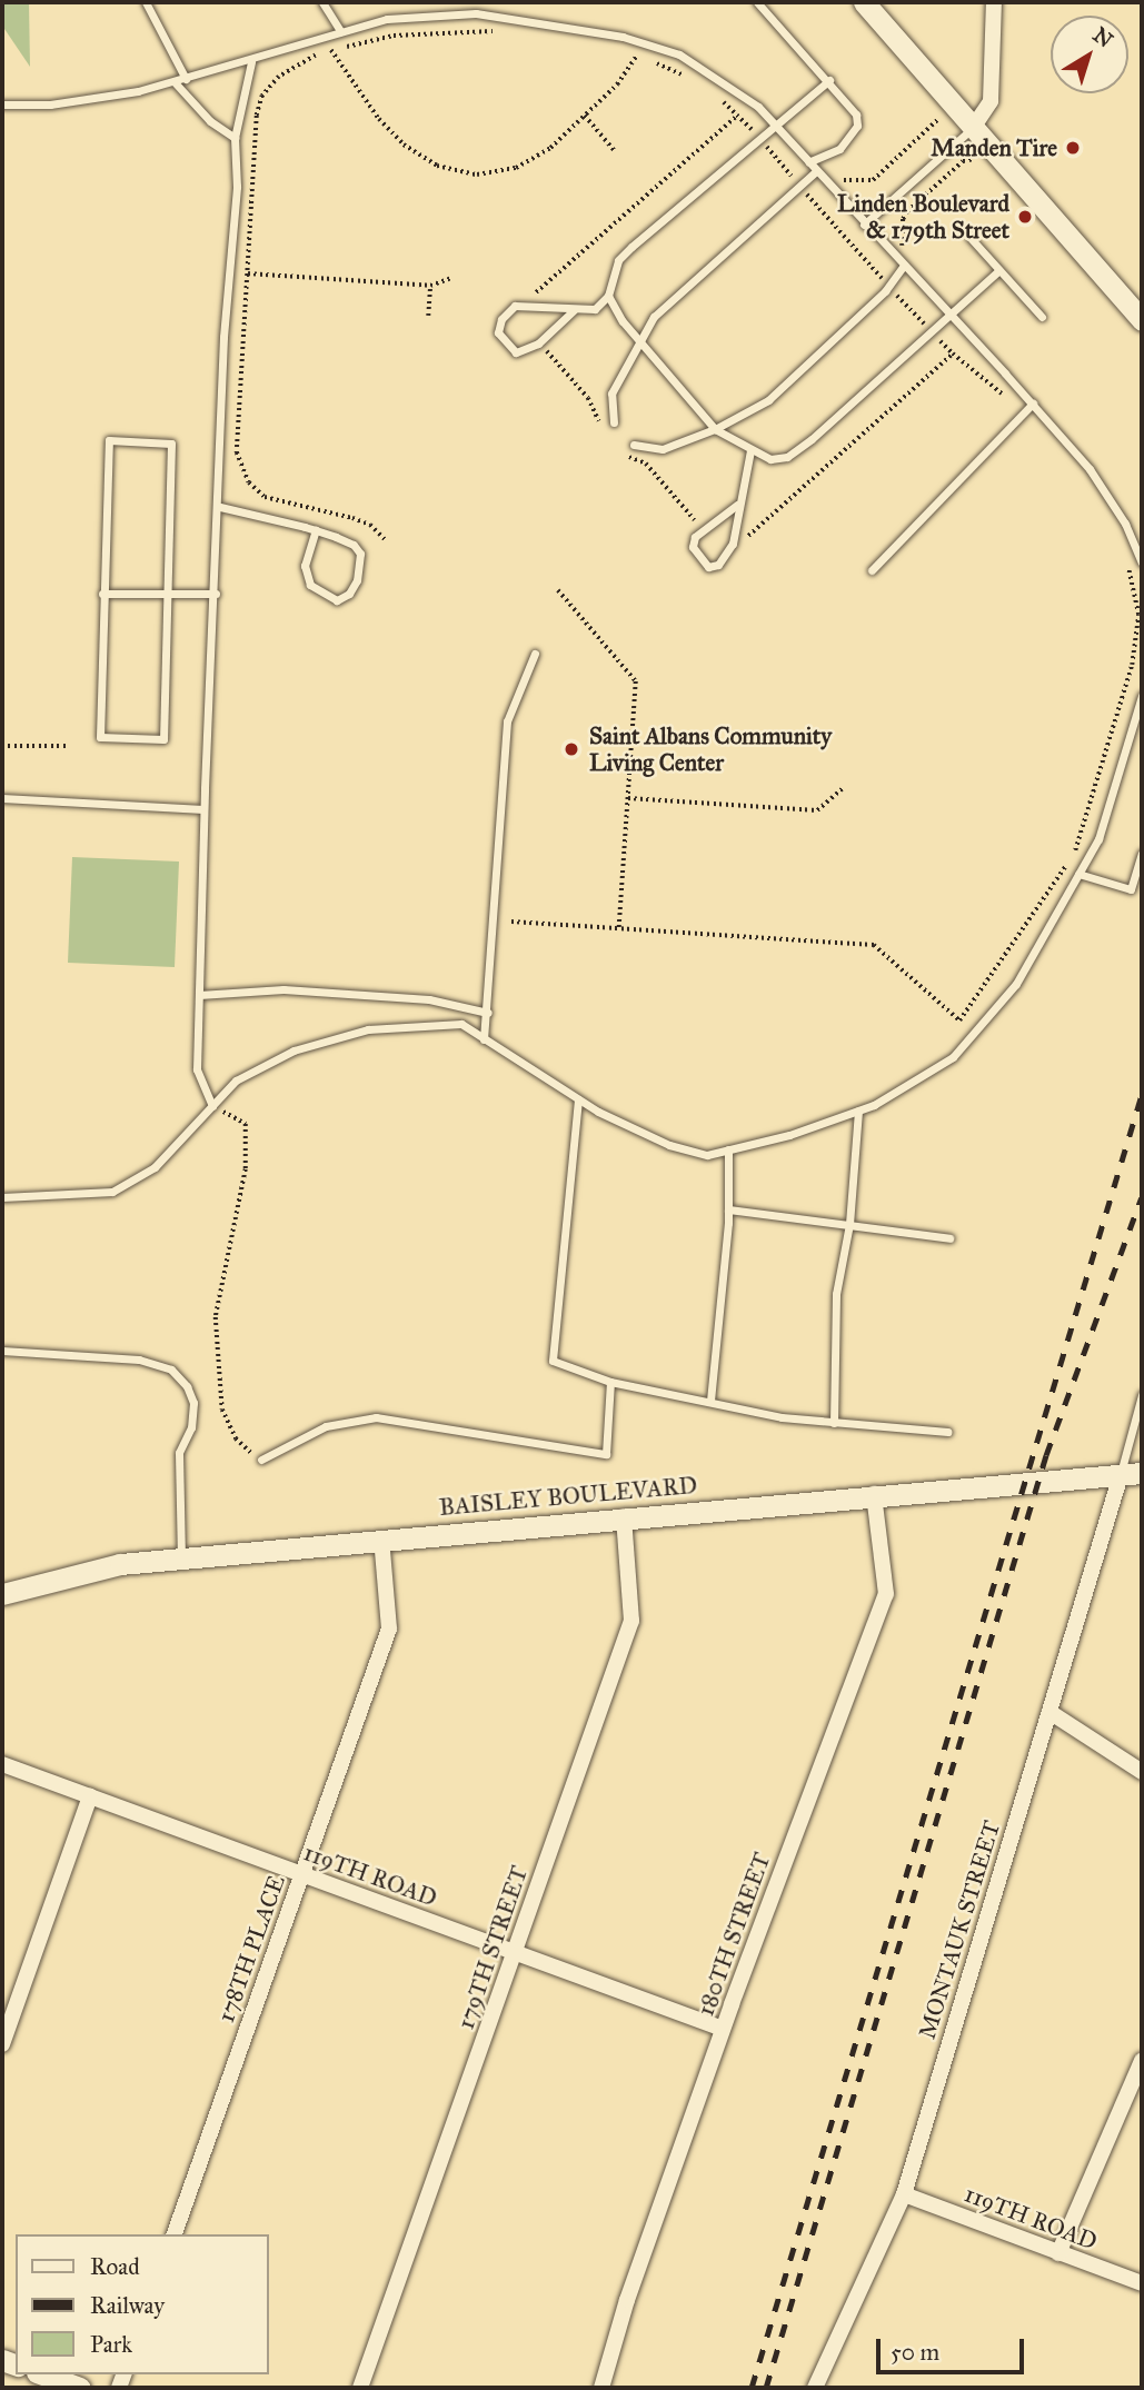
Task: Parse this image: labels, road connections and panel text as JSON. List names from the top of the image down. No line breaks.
{"streets":{"street":["BAISLEY BOULEVARD","119TH ROAD","MONTAUK STREET","180TH STREET","179TH STREET","178TH PLACE"]},"crossings":[["BAISLEY BOULEVARD","MONTAUK STREET"],["BAISLEY BOULEVARD","180TH STREET"],["BAISLEY BOULEVARD","179TH STREET"],["BAISLEY BOULEVARD","178TH PLACE"],["119TH ROAD","MONTAUK STREET"],["119TH ROAD","180TH STREET"],["119TH ROAD","179TH STREET"],["119TH ROAD","178TH PLACE"]],"places":["Manden Tire","Linden Boulevard & 179th Street","Saint Albans Community Living Center"],"legend":["Road","Railway","Park"],"scale_bar":"50 m","north":"top right"}
